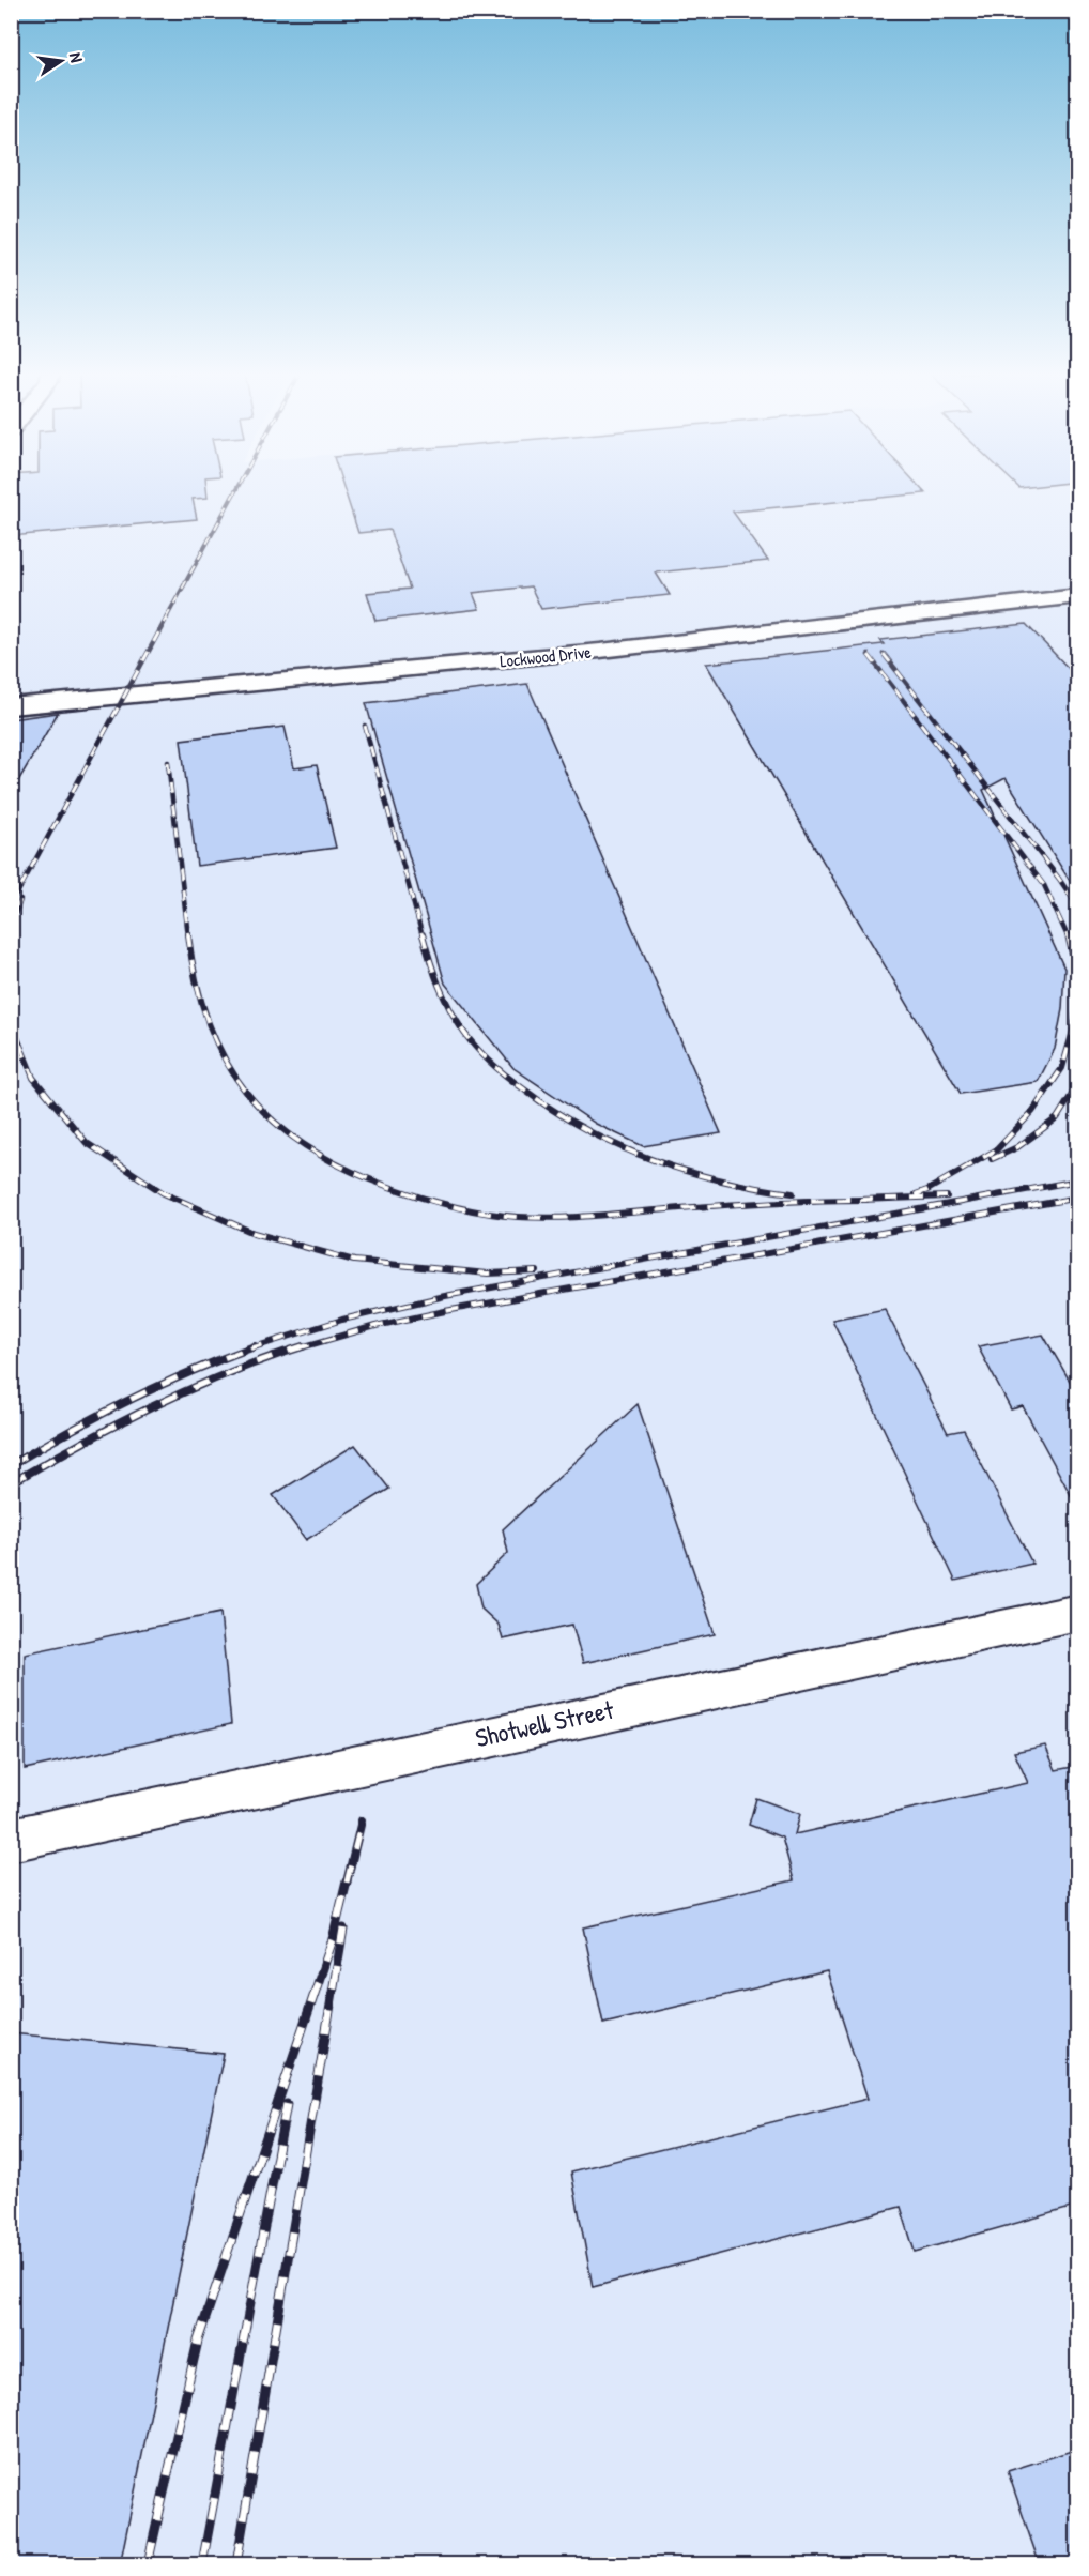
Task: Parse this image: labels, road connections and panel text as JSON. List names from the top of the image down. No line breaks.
{"streets":{"main road":["Lockwood Drive"],"street":["Shotwell Street"]},"north":"right"}
